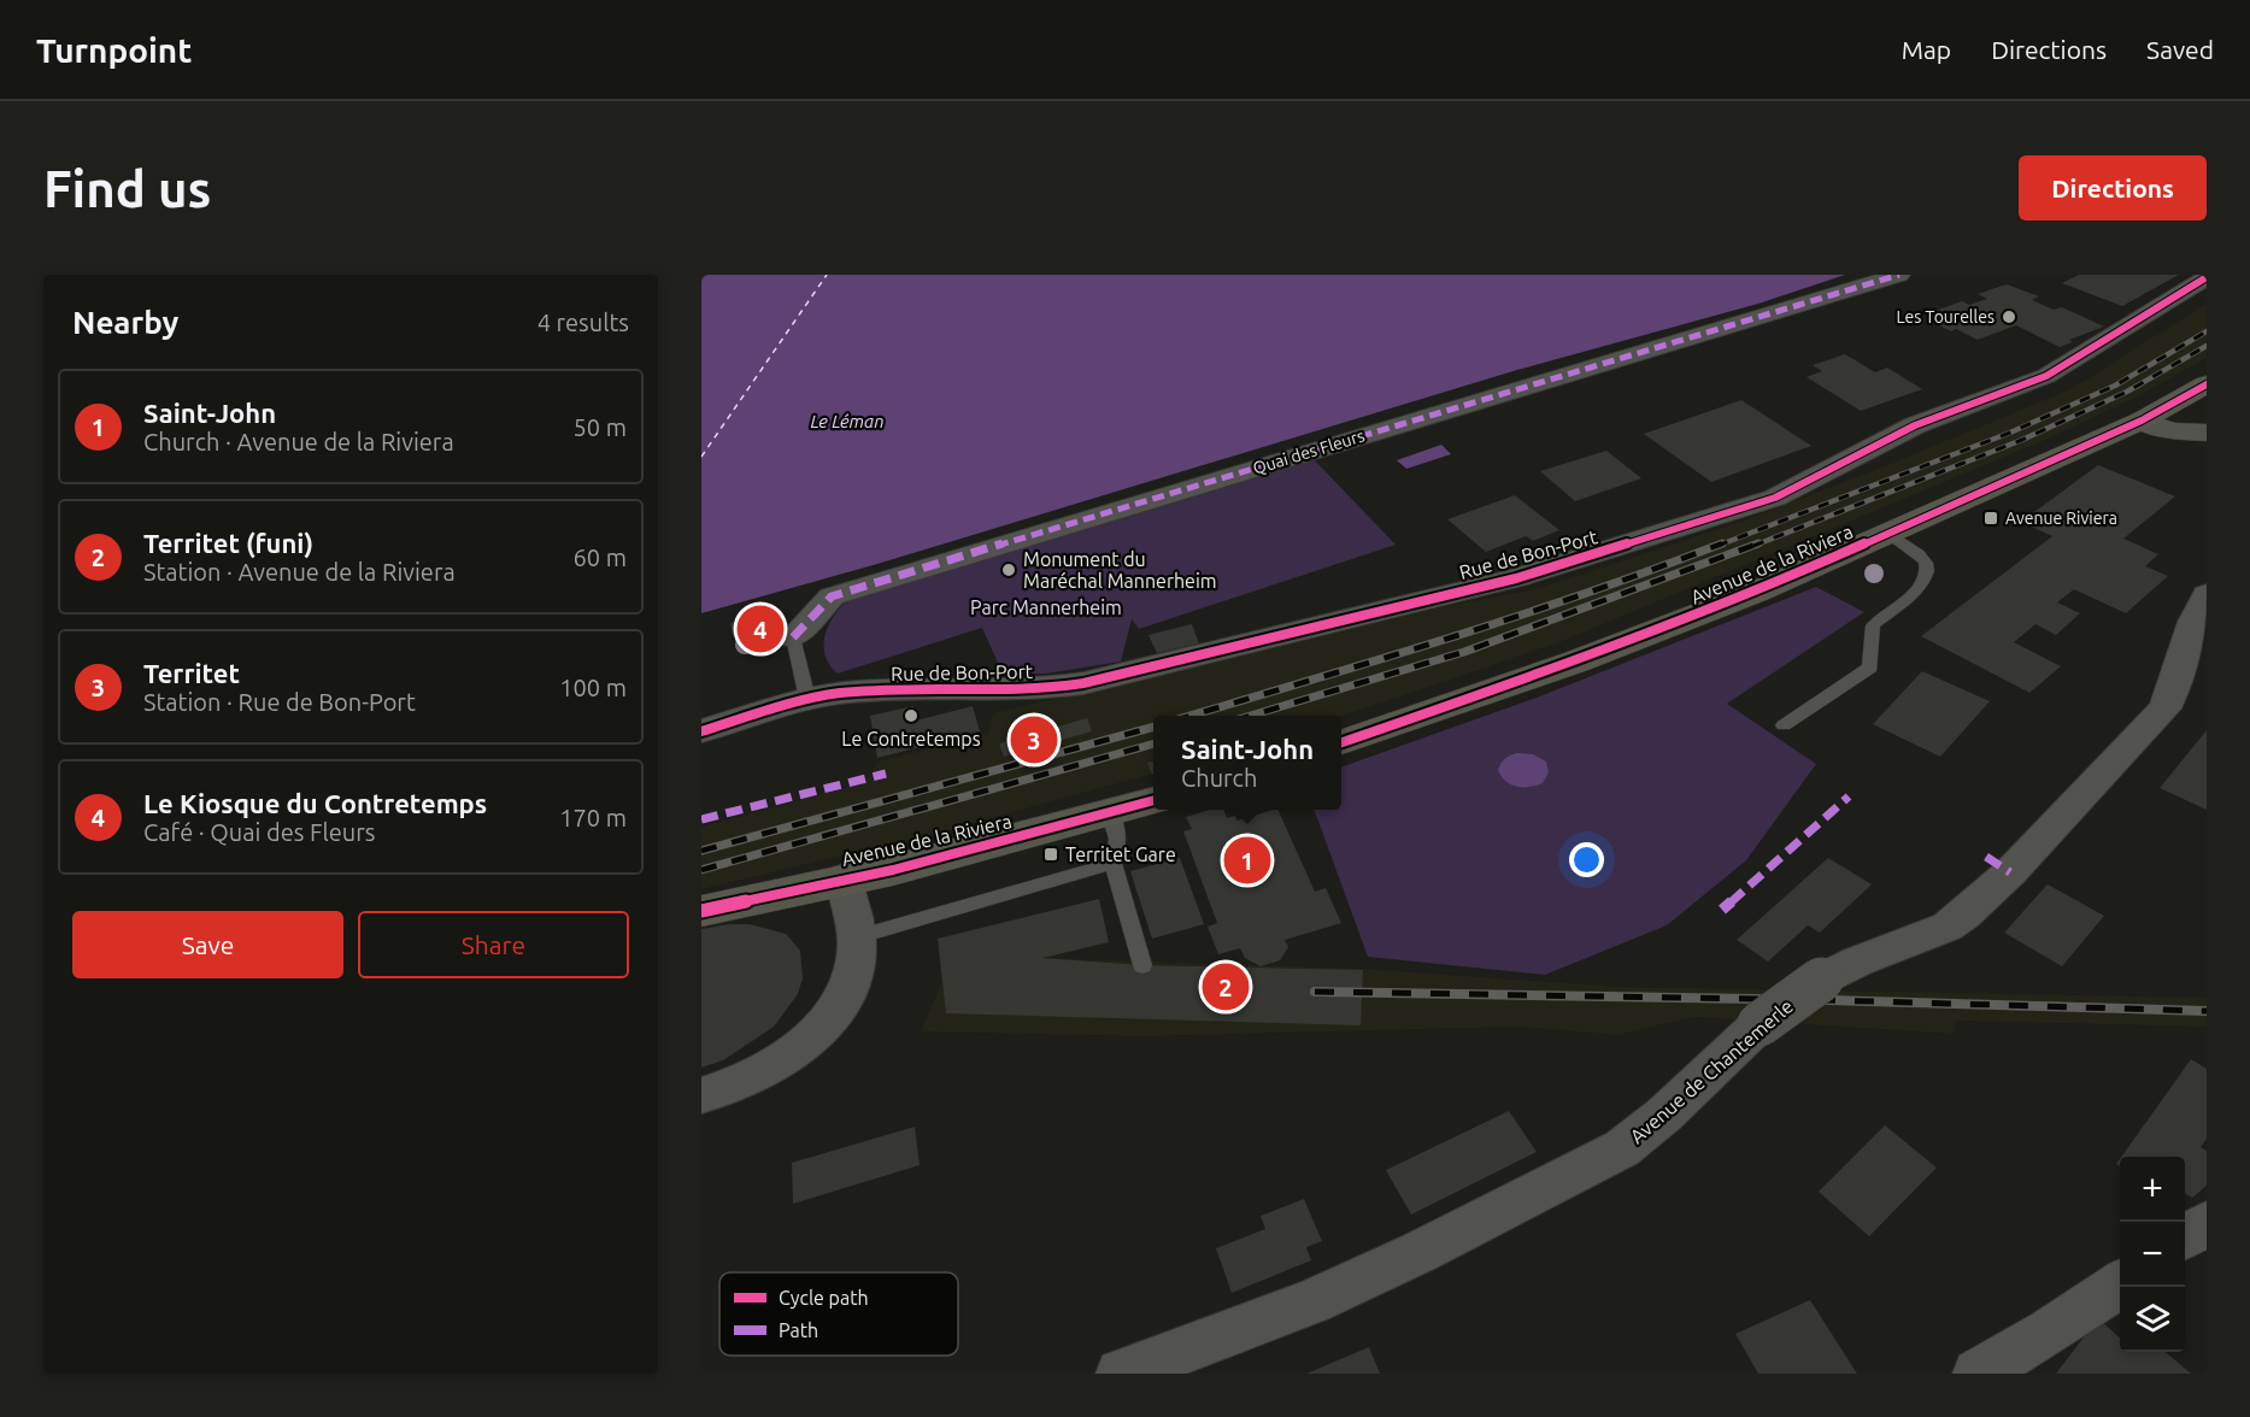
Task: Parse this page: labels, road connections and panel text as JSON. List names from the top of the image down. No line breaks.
{"streets":{"main road":["Avenue de la Riviera"],"street":["Quai des Fleurs","Rue de Bon-Port","Avenue de Chantemerle"]},"crossings":[["Quai des Fleurs","Rue de Bon-Port"]],"water":["Le Léman"],"parks":["Parc Mannerheim"],"places":{"other":["Les Tourelles","Monument du Maréchal Mannerheim","Le Contretemps"],"transit":["Avenue Riviera","Territet Gare"]},"legend":["Cycle path","Path"],"page":{"header":"Turnpoint","nav":["Map","Directions","Saved"],"buttons":["Directions",["Save","Share"]],"title":"Find us","heading":["Nearby","4 results"],"list":[{"mark":"1","name":"Saint-John","note":"Church · Avenue de la Riviera","value":"50 m"},{"mark":"2","name":"Territet (funi)","note":"Station · Avenue de la Riviera","value":"60 m"},{"mark":"3","name":"Territet","note":"Station · Rue de Bon-Port","value":"100 m"},{"mark":"4","name":"Le Kiosque du Contretemps","note":"Café · Quai des Fleurs","value":"170 m"}],"pins":["4","3","1","2"],"popup":["Saint-John","Church"],"map_buttons":["+","−"]}}
